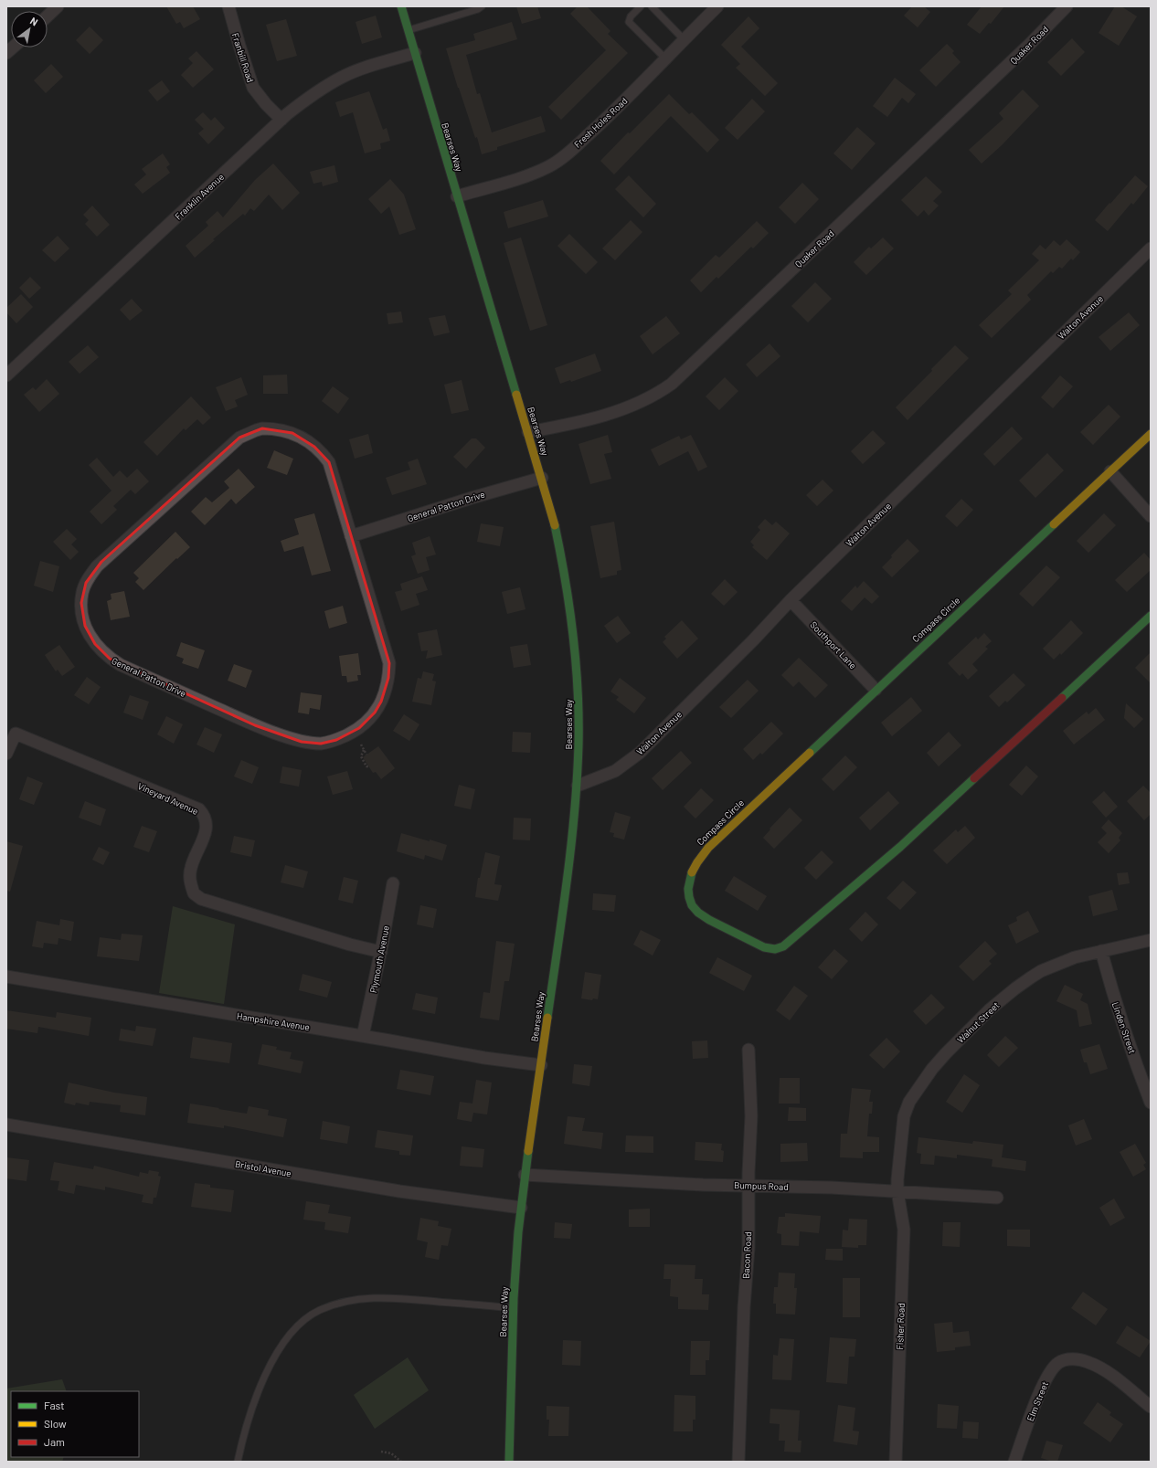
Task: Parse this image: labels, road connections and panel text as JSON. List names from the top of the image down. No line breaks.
{"streets":{"main road":["Bearses Way","Compass Circle"],"street":["Quaker Road","Franbill Road","Fresh Holes Road","Franklin Avenue","Walton Avenue","General Patton Drive","Southport Lane","Vineyard Avenue","Plymouth Avenue","Hampshire Avenue","Walnut Street","Linden Street","Bristol Avenue","Bumpus Road","Bacon Road","Fisher Road","Elm Street"]},"crossings":[["Quaker Road","Bearses Way"],["Franbill Road","Franklin Avenue"],["Fresh Holes Road","Bearses Way"],["Bearses Way","Franklin Avenue"],["Bearses Way","Walton Avenue"],["Bearses Way","General Patton Drive"],["Bearses Way","Hampshire Avenue"],["Bearses Way","Bristol Avenue"],["Bearses Way","Bumpus Road"],["Walton Avenue","Southport Lane"],["Compass Circle","Southport Lane"],["Vineyard Avenue","Plymouth Avenue"],["Plymouth Avenue","Hampshire Avenue"],["Walnut Street","Linden Street"],["Walnut Street","Bumpus Road"],["Walnut Street","Fisher Road"],["Bumpus Road","Bacon Road"],["Bumpus Road","Fisher Road"]],"legend":["Fast","Slow","Jam"],"north":"top right"}
